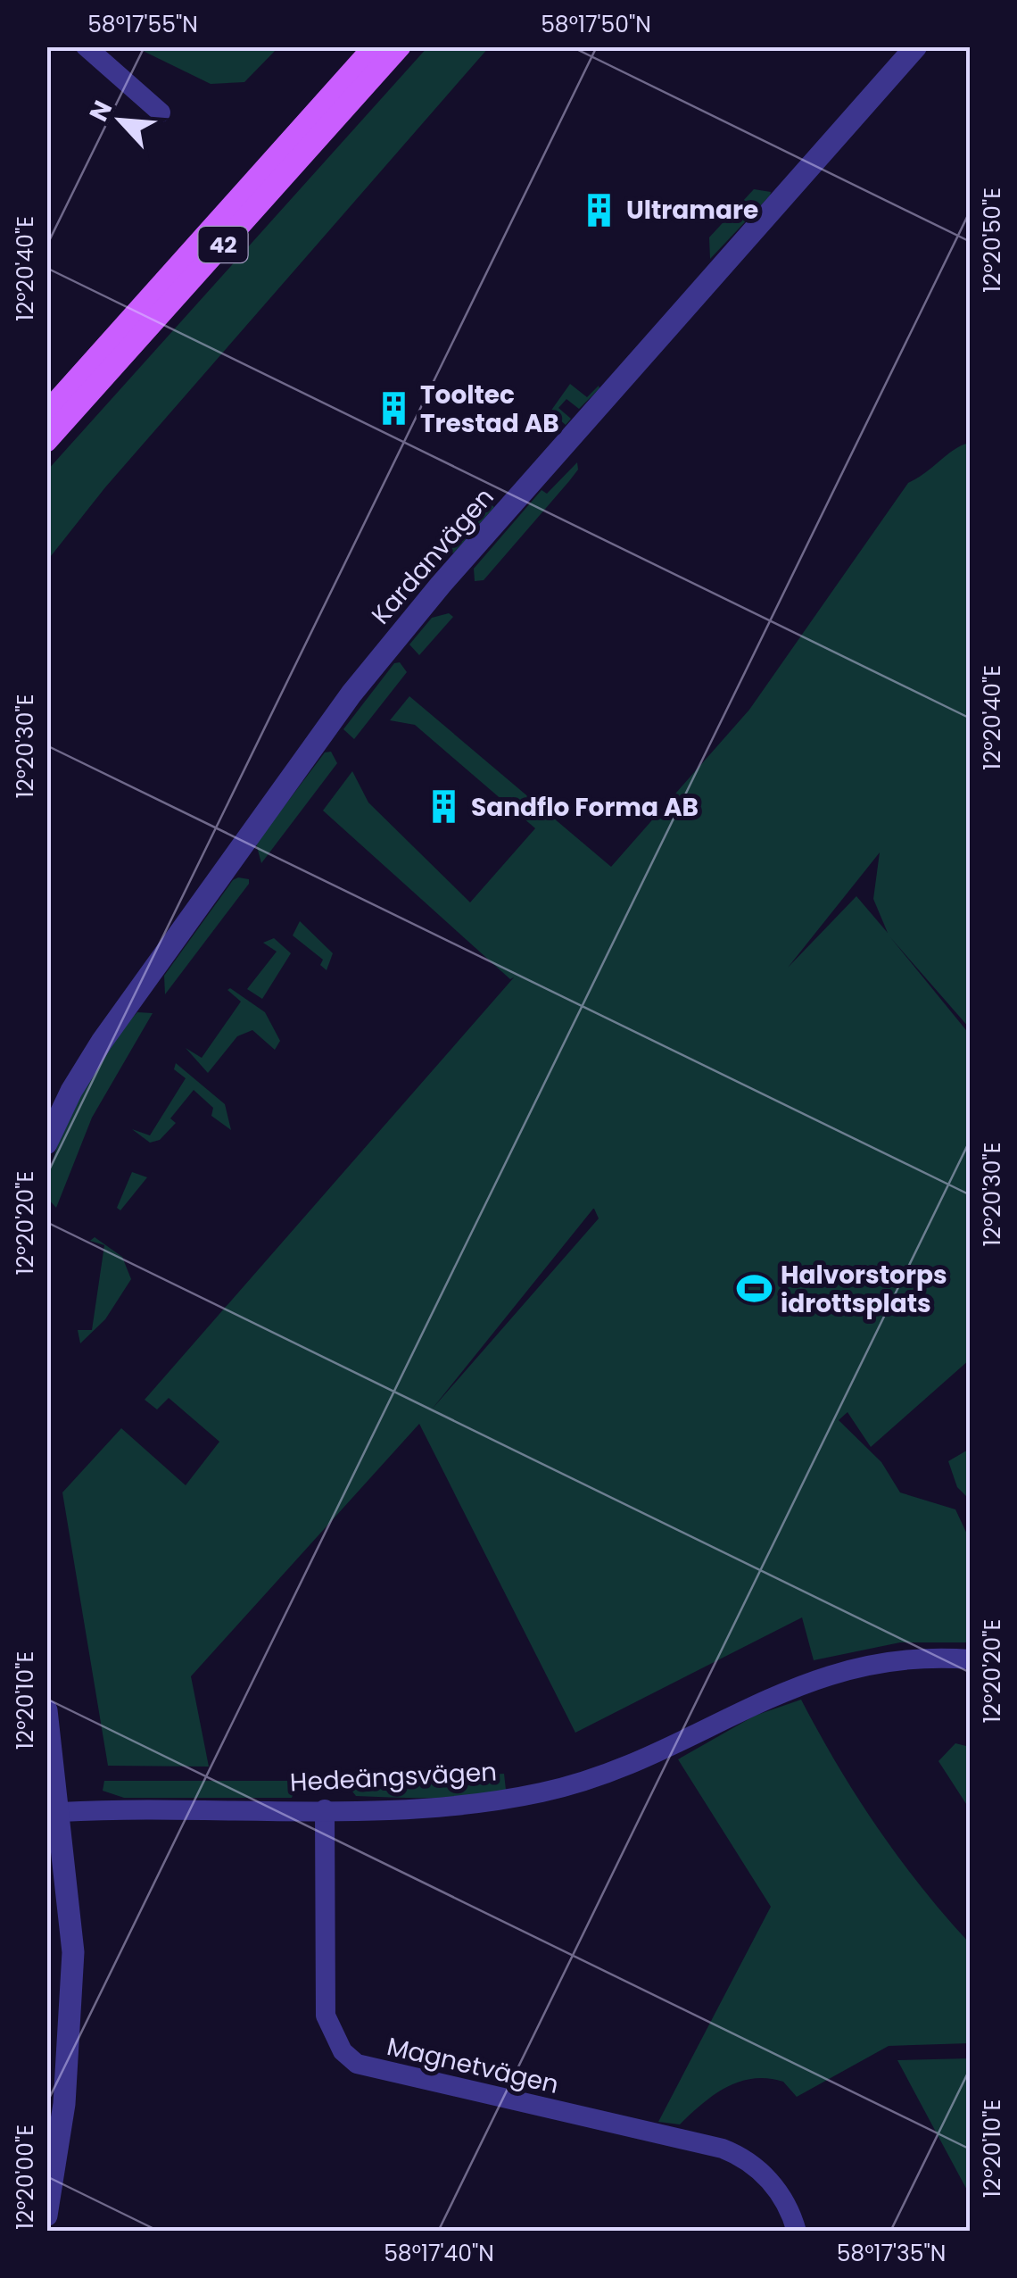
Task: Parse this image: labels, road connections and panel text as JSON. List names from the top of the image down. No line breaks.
{"streets":{"main road":["42"],"street":["Kardanvägen","Hedeängsvägen","Magnetvägen"]},"crossings":[["Hedeängsvägen","Magnetvägen"]],"places":{"building":["Ultramare","Tooltec Trestad AB","Sandflo Forma AB"],"sports":["Halvorstorps idrottsplats"]},"north":"top left","coordinates":["58°17'55\"N","58°17'50\"N","12°20'50\"E","12°20'40\"E","12°20'30\"E","12°20'20\"E","12°20'10\"E","12°20'00\"E","58°17'40\"N","58°17'35\"N"]}
